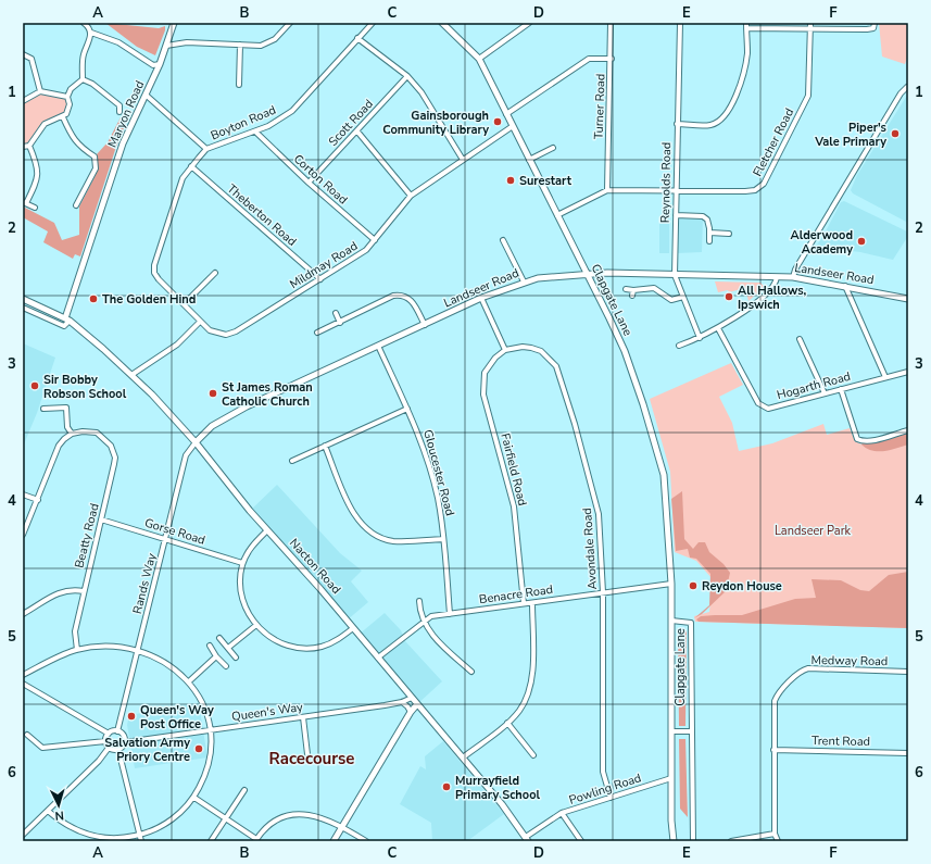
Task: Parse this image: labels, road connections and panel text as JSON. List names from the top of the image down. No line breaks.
{"streets":{"street":["Turner Road","Maryon Road","Boyton Road","Scott Road","Fletcher Road","Corton Road","Reynolds Road","Theberton Road","Mildmay Road","Landseer Road","Clapgate Lane","Hogarth Road","Fairfield Road","Gloucester Road","Gorse Road","Beatty Road","Avondale Road","Nacton Road","Rands Way","Benacre Road","Medway Road","Queen's Way","Trent Road","Powling Road"]},"crossings":[["Turner Road","Fletcher Road"],["Maryon Road","Nacton Road"],["Boyton Road","Corton Road"],["Boyton Road","Theberton Road"],["Boyton Road","Mildmay Road"],["Scott Road","Corton Road"],["Fletcher Road","Reynolds Road"],["Corton Road","Mildmay Road"],["Reynolds Road","Landseer Road"],["Theberton Road","Mildmay Road"],["Mildmay Road","Clapgate Lane"],["Landseer Road","Clapgate Lane"],["Landseer Road","Gloucester Road"],["Landseer Road","Nacton Road"],["Landseer Road","Rands Way"],["Clapgate Lane","Benacre Road"],["Clapgate Lane","Powling Road"],["Fairfield Road","Avondale Road"],["Fairfield Road","Benacre Road"],["Gloucester Road","Benacre Road"],["Gorse Road","Beatty Road"],["Gorse Road","Rands Way"],["Avondale Road","Benacre Road"],["Avondale Road","Powling Road"],["Nacton Road","Rands Way"],["Nacton Road","Benacre Road"],["Nacton Road","Queen's Way"],["Nacton Road","Powling Road"],["Rands Way","Queen's Way"],["Medway Road","Trent Road"]],"districts":["Racecourse"],"parks":["Landseer Park"],"places":["Gainsborough Community Library","Piper's Vale Primary","Surestart","Alderwood Academy","All Hallows, Ipswich","The Golden Hind","Sir Bobby Robson School","St James Roman Catholic Church","Reydon House","Queen's Way Post Office","Salvation Army Priory Centre","Murrayfield Primary School"],"north":"bottom","grid":{"columns":["A","B","C","D","E","F"],"rows":["1","2","3","4","5","6"]}}
